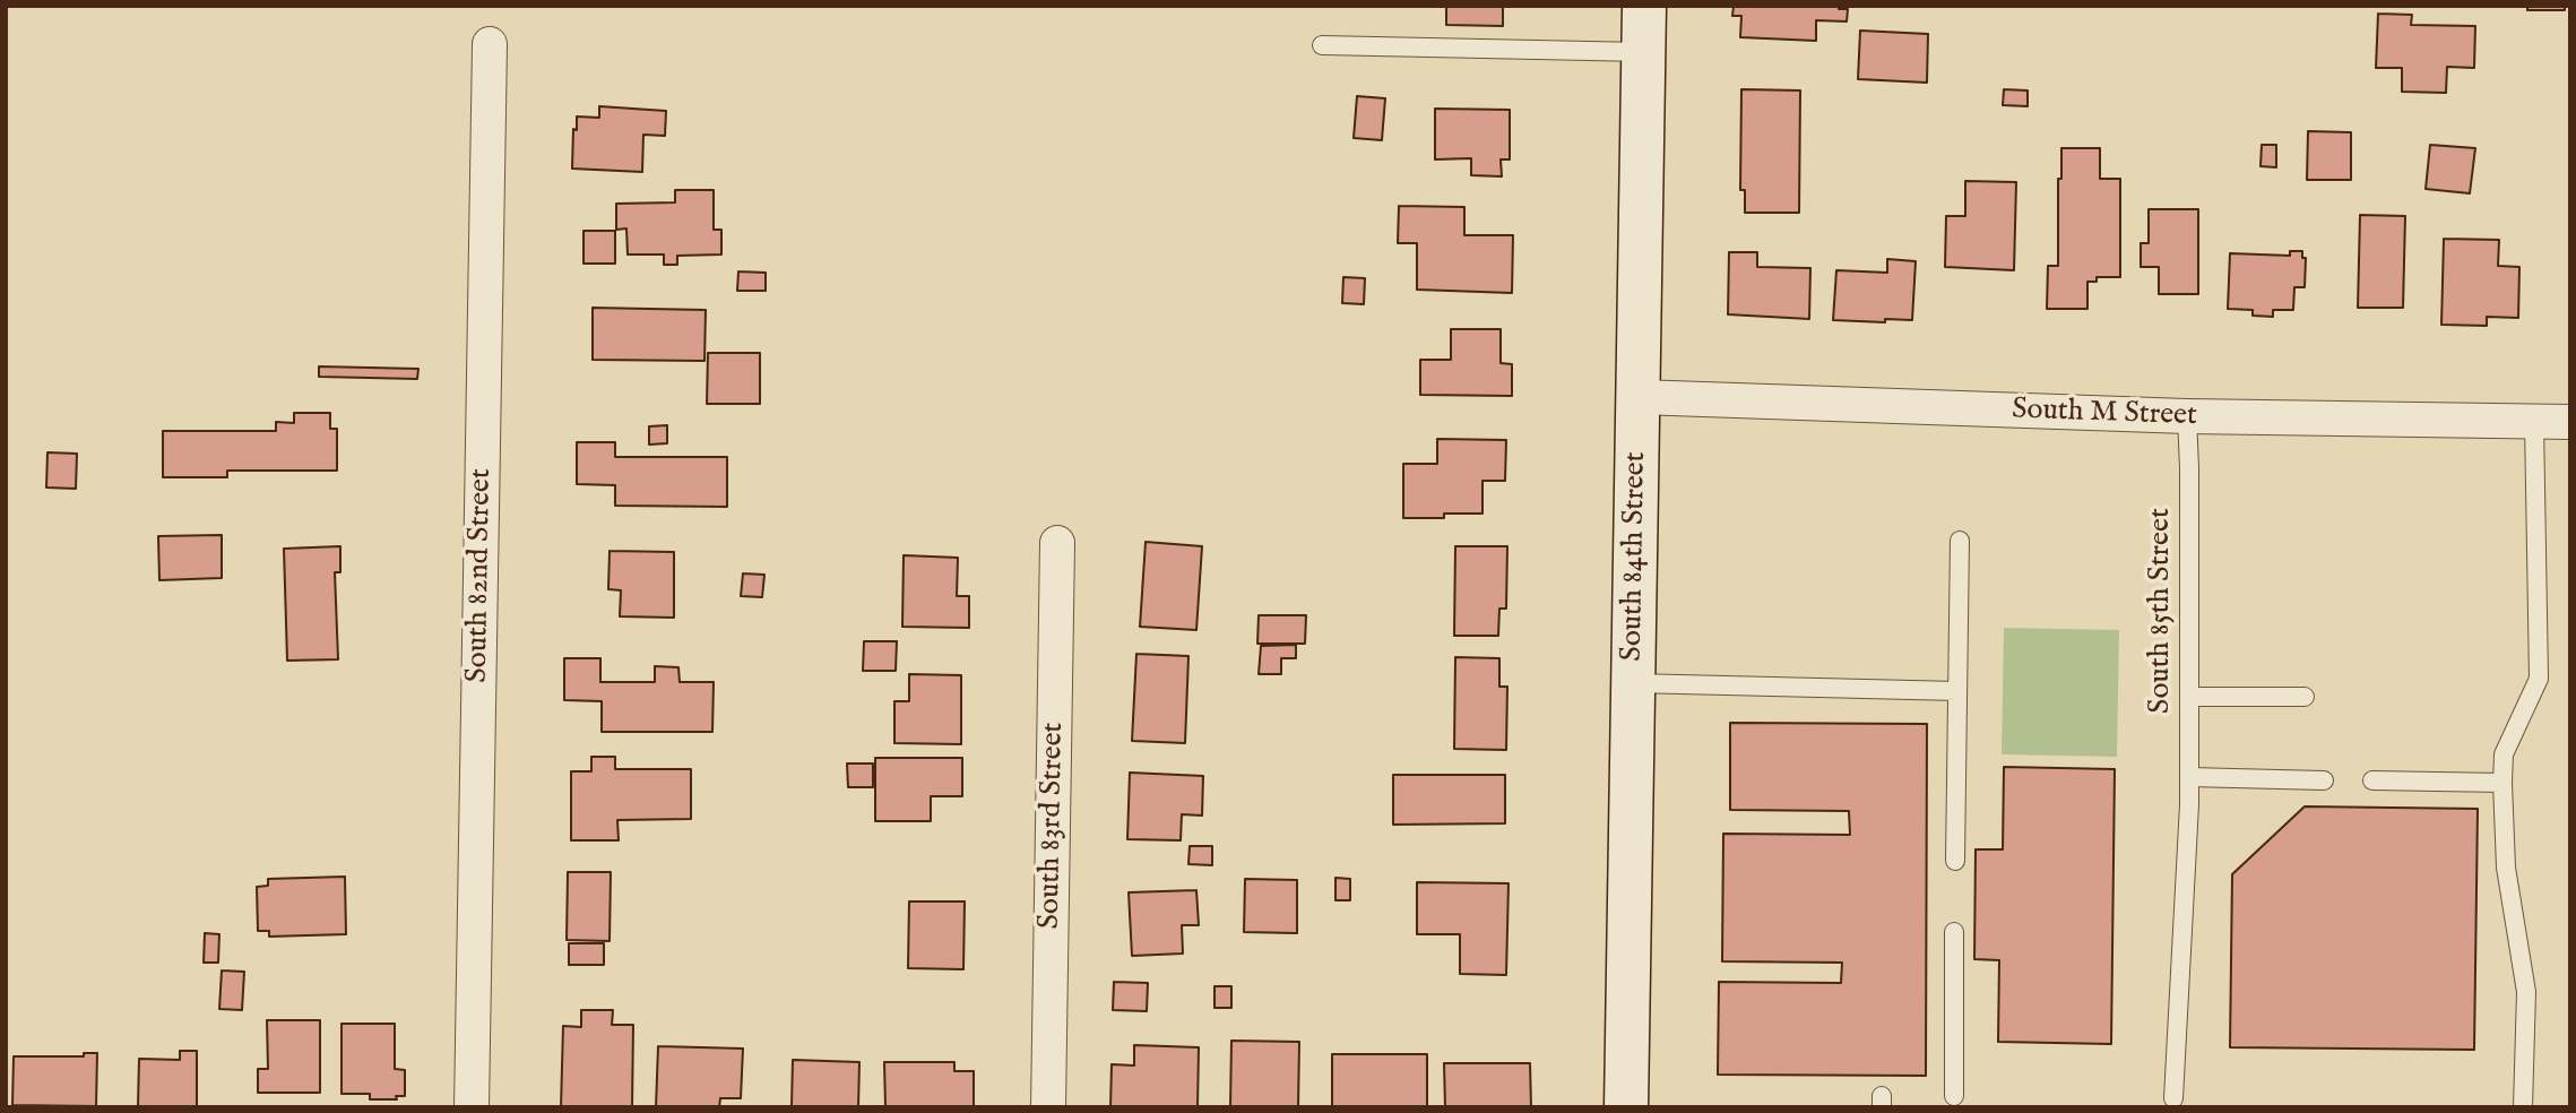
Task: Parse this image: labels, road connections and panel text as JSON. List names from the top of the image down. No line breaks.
{"streets":{"main road":["South 84th Street"],"street":["South M Street","South 82nd Street","South 83rd Street"],"lane":["South 85th Street"]},"crossings":[["South M Street","South 84th Street"],["South M Street","South 85th Street"]]}
